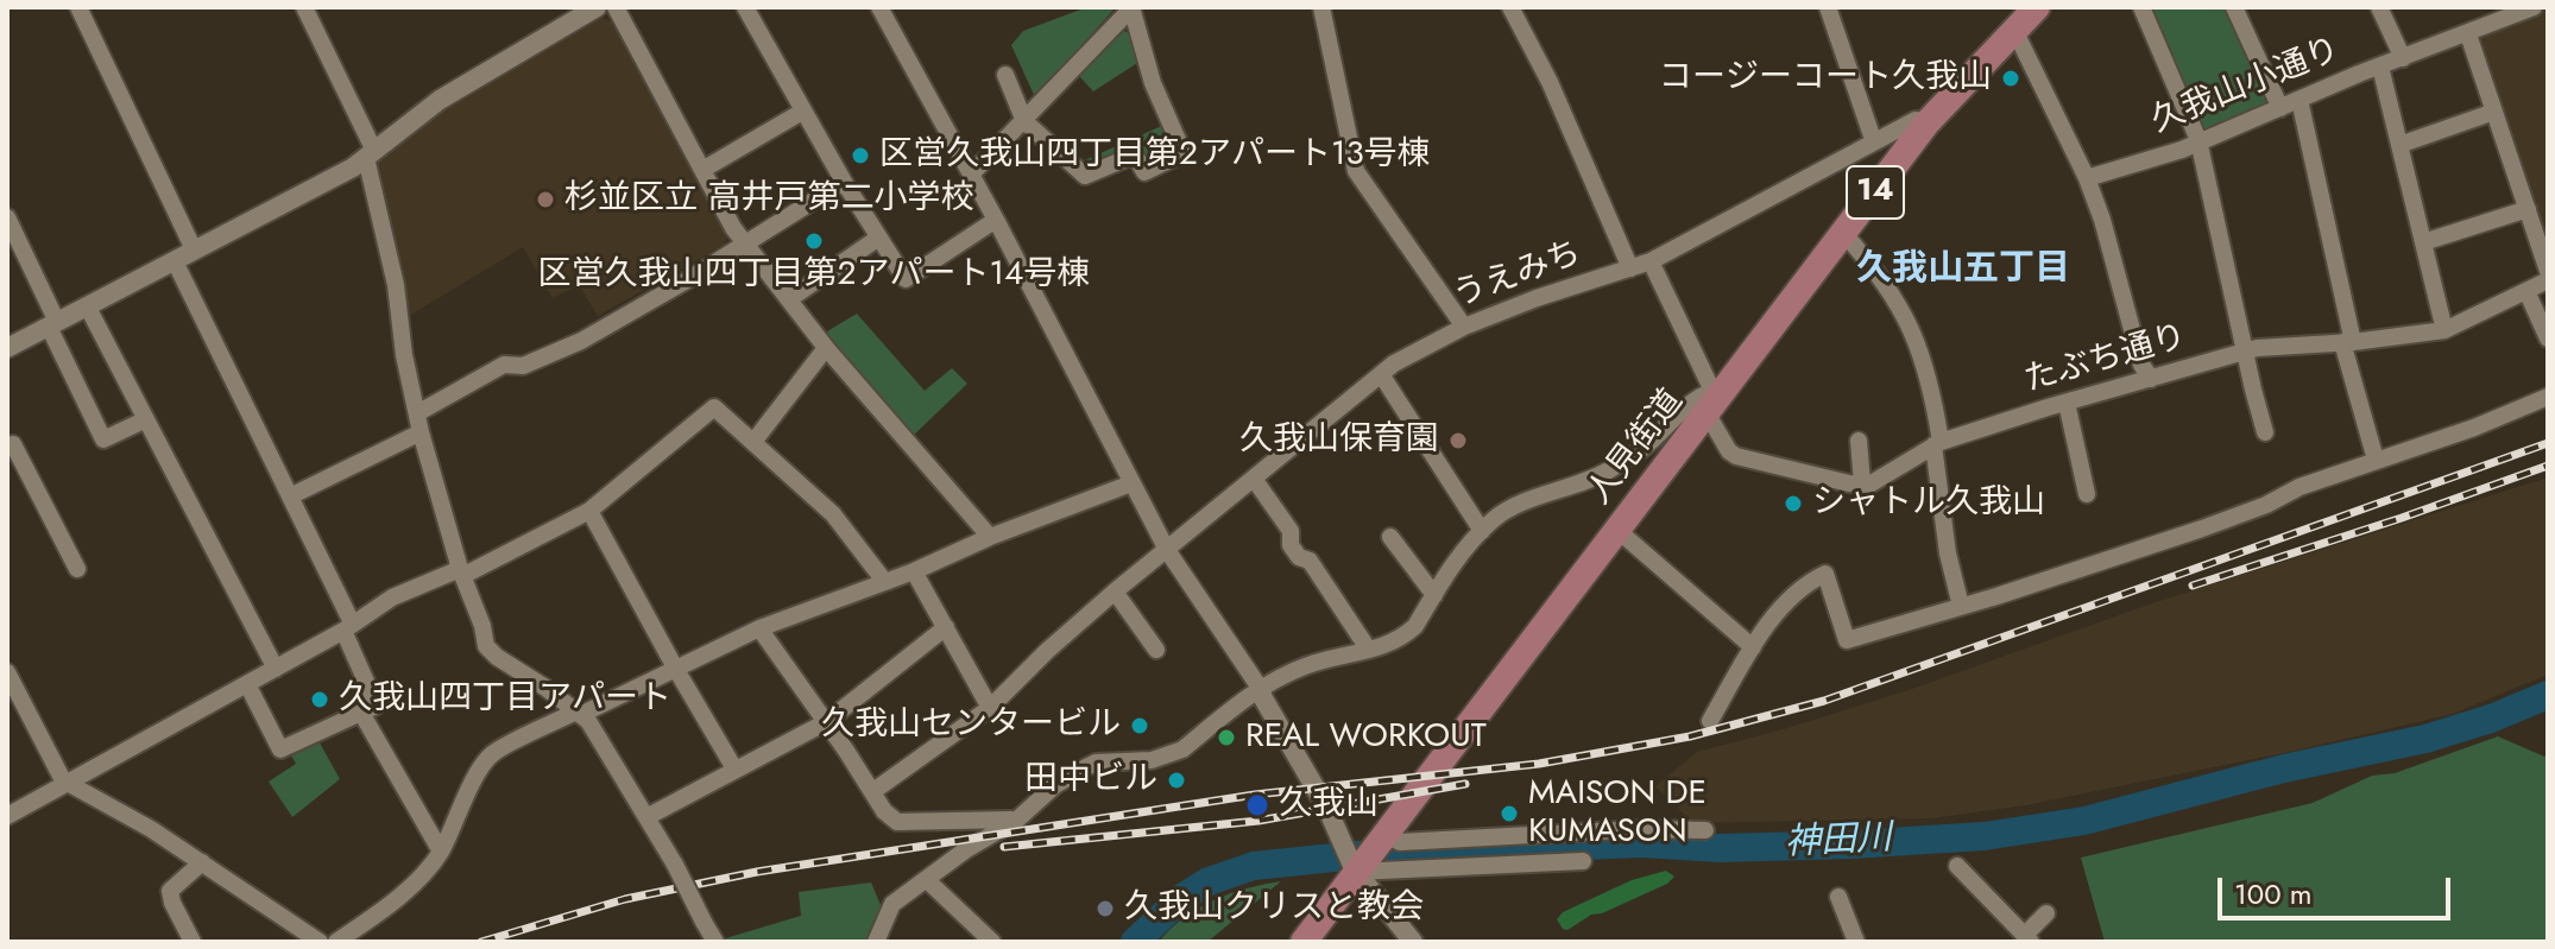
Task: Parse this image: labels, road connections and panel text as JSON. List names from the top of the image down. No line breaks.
{"streets":{"main road":["14","人見街道"],"street":["久我山小通り","うえみち","たぶち通り"]},"crossings":[["うえみち","人見街道"]],"districts":["久我山五丁目"],"water":["神田川"],"places":["コージーコート久我山","区営久我山四丁目第2アパート13号棟","杉並区立 高井戸第二小学校","区営久我山四丁目第2アパート14号棟","久我山保育園","シャトル久我山","久我山四丁目アパート","久我山センタービル","REAL WORKOUT","田中ビル","久我山","MAISON DE KUMASON","久我山クリスと教会"],"scale_bar":"100 m"}
